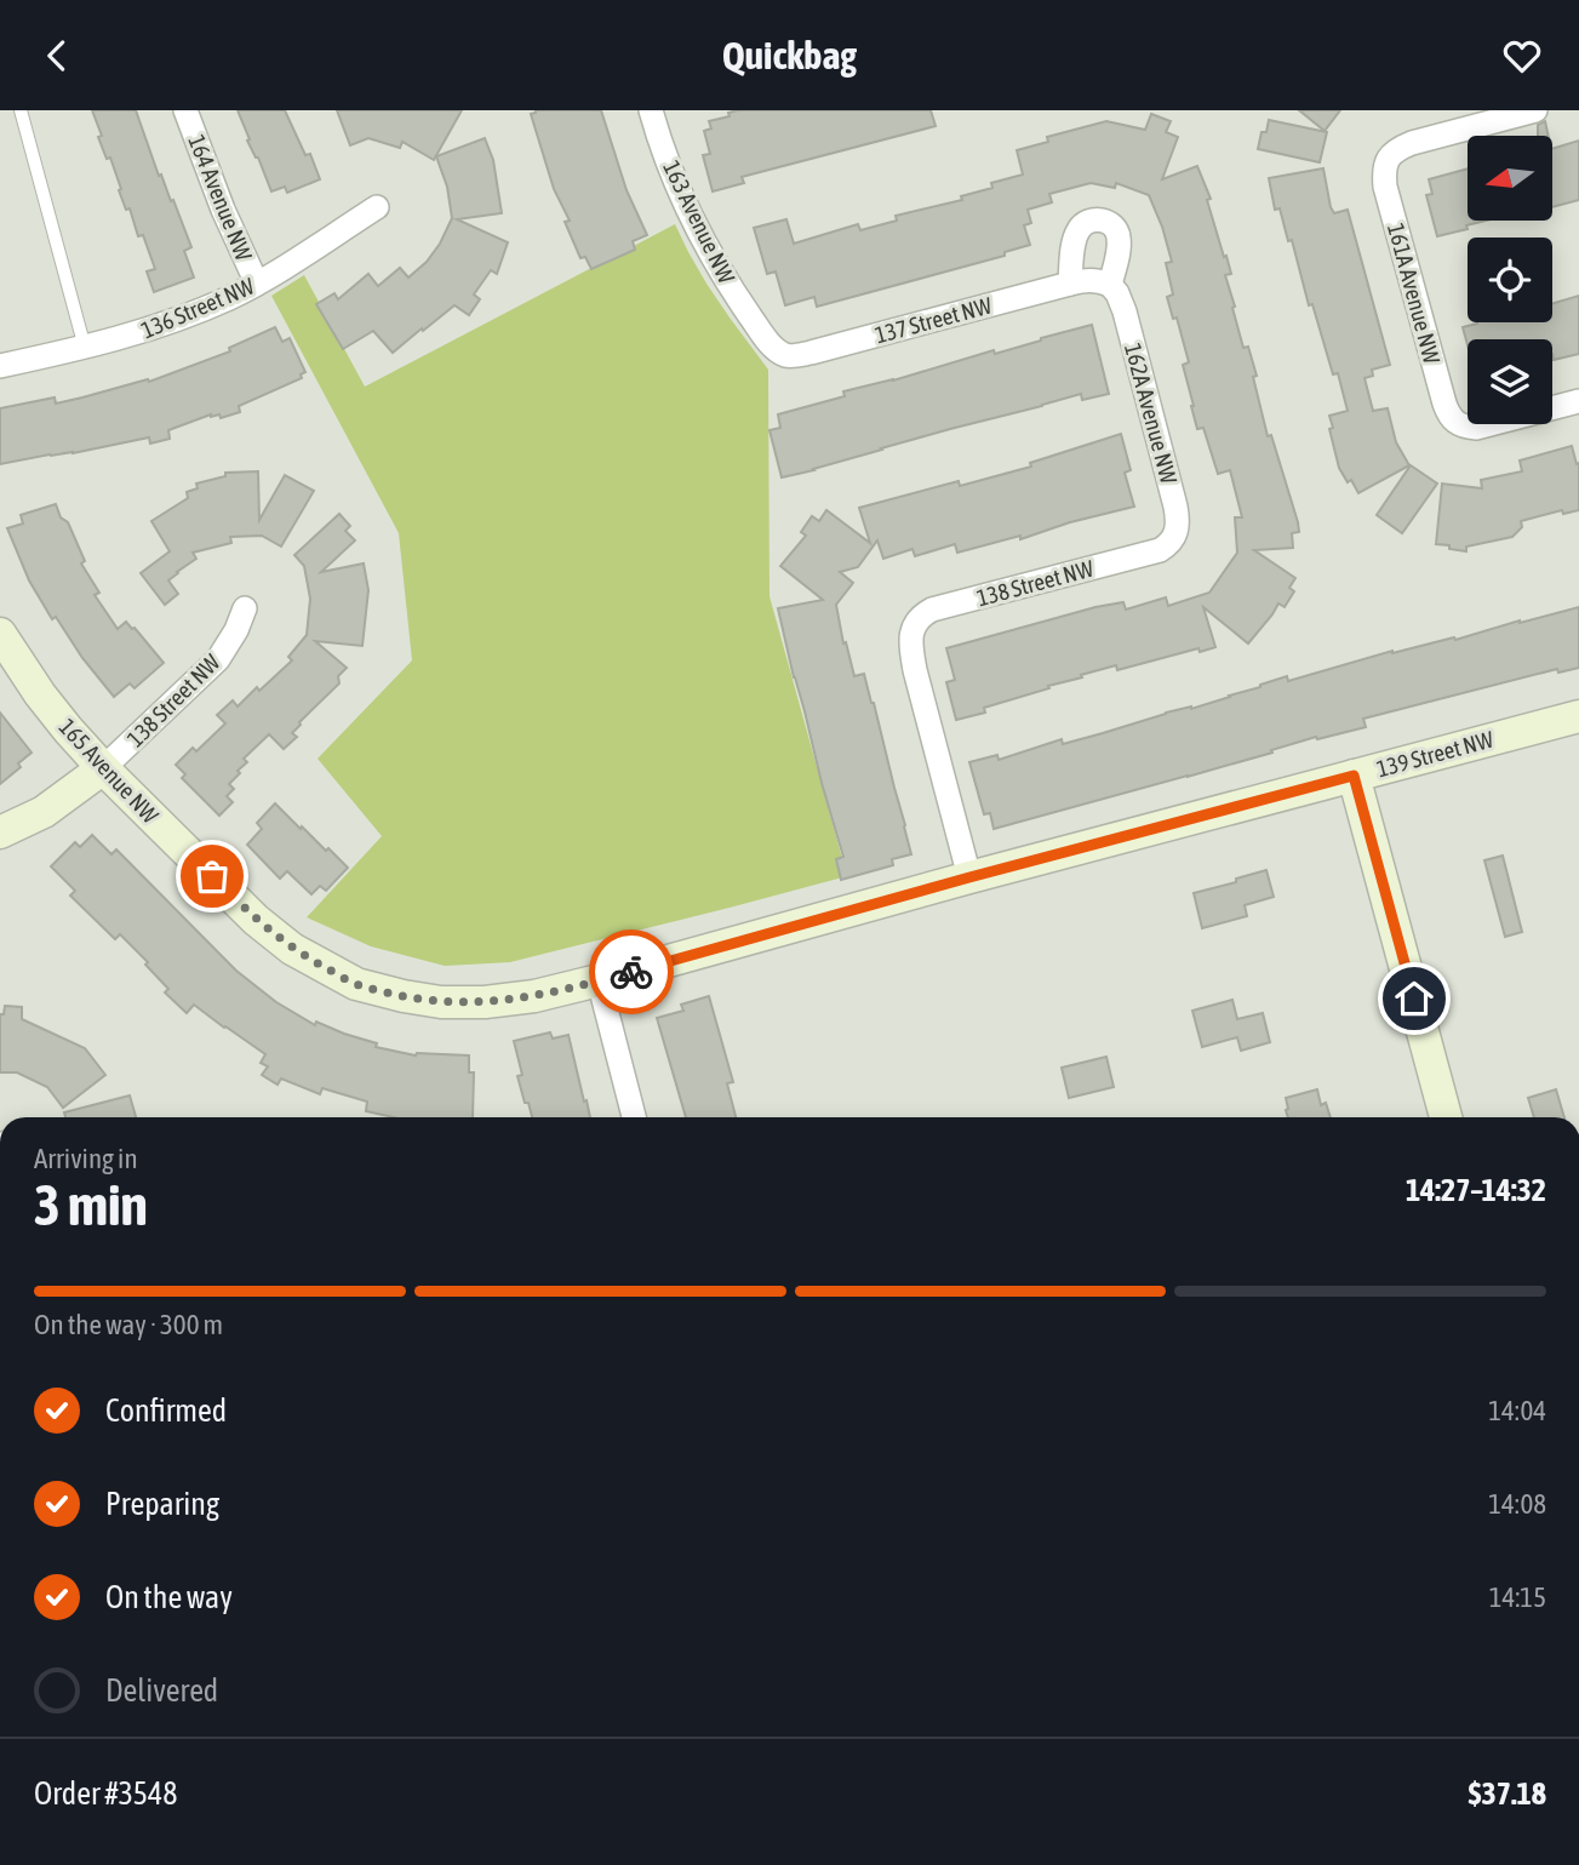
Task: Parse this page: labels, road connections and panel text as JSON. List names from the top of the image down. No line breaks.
{"streets":{"street":["164 Avenue NW","163 Avenue NW","161A Avenue NW","136 Street NW","137 Street NW","162A Avenue NW","138 Street NW","139 Street NW","165 Avenue NW"]},"crossings":[["164 Avenue NW","136 Street NW"],["163 Avenue NW","137 Street NW"],["137 Street NW","162A Avenue NW"],["162A Avenue NW","138 Street NW"],["138 Street NW","139 Street NW"],["138 Street NW","165 Avenue NW"],["139 Street NW","165 Avenue NW"]],"north":"left","page":{"header":"Quickbag","heading":["3 min","Arriving in","14:27–14:32"],"panel":["Order #3548","$37.18"],"bar":"On the way · 300 m","list":[["Confirmed","14:04"],["Preparing","14:08"],["On the way","14:15"],"Delivered"]}}
